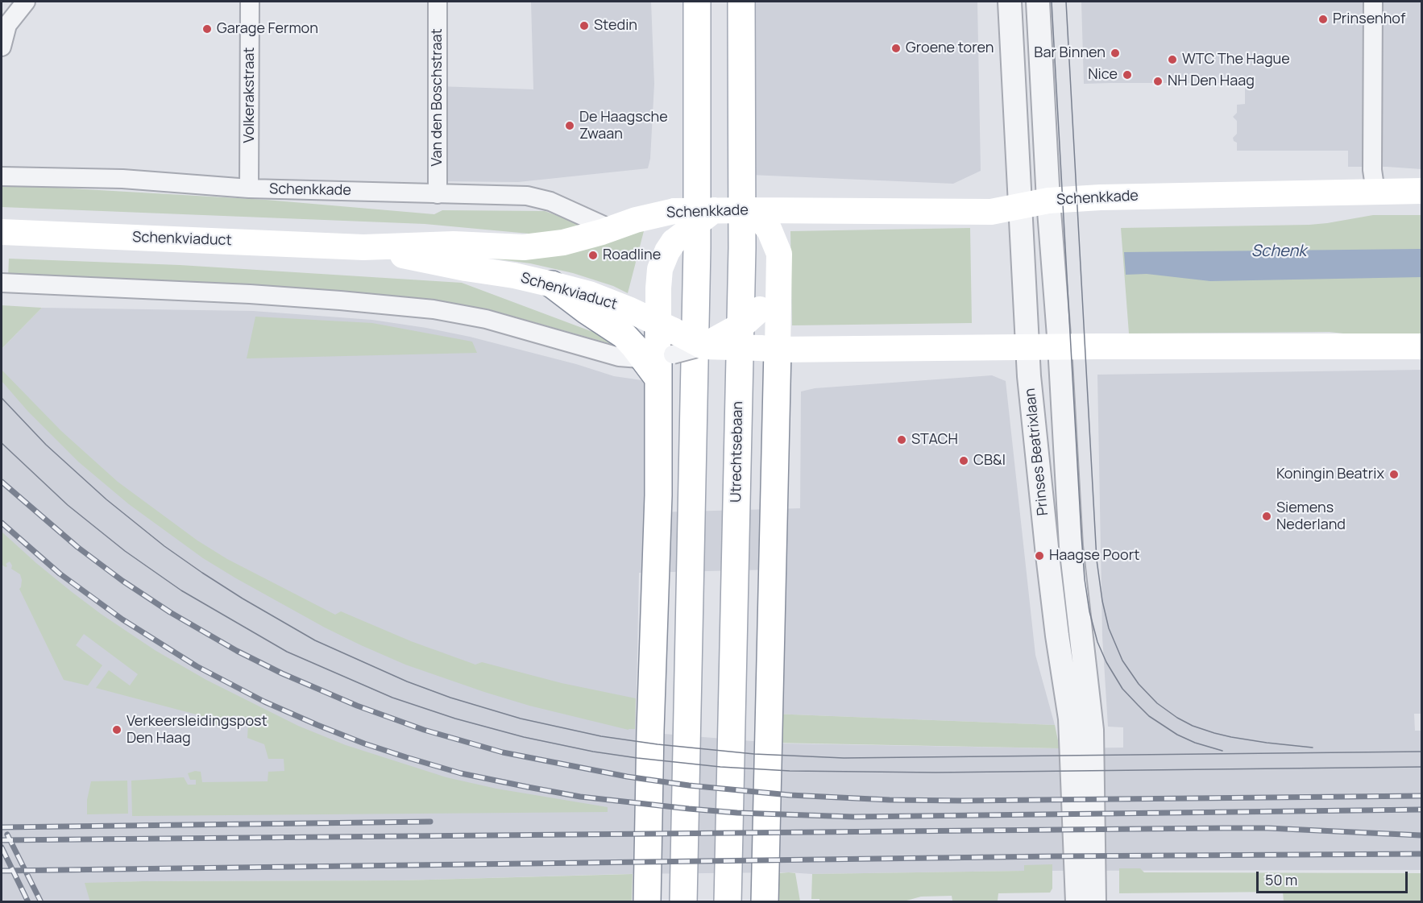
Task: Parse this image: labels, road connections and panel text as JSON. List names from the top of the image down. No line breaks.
{"streets":{"main road":["Schenkkade","Schenkviaduct","Utrechtsebaan"],"street":["Volkerakstraat","Van den Boschstraat","Prinses Beatrixlaan"]},"crossings":[["Volkerakstraat","Schenkkade"],["Van den Boschstraat","Schenkkade"],["Schenkkade","Schenkviaduct"],["Schenkkade","Prinses Beatrixlaan"]],"water":["Schenk"],"places":["Prinsenhof","Stedin","Garage Fermon","Groene toren","Bar Binnen","WTC The Hague","Nice","NH Den Haag","De Haagsche Zwaan","Roadline","STACH","CB&I","Koningin Beatrix","Siemens Nederland","Haagse Poort","Verkeersleidingspost Den Haag"],"scale_bar":"50 m"}
